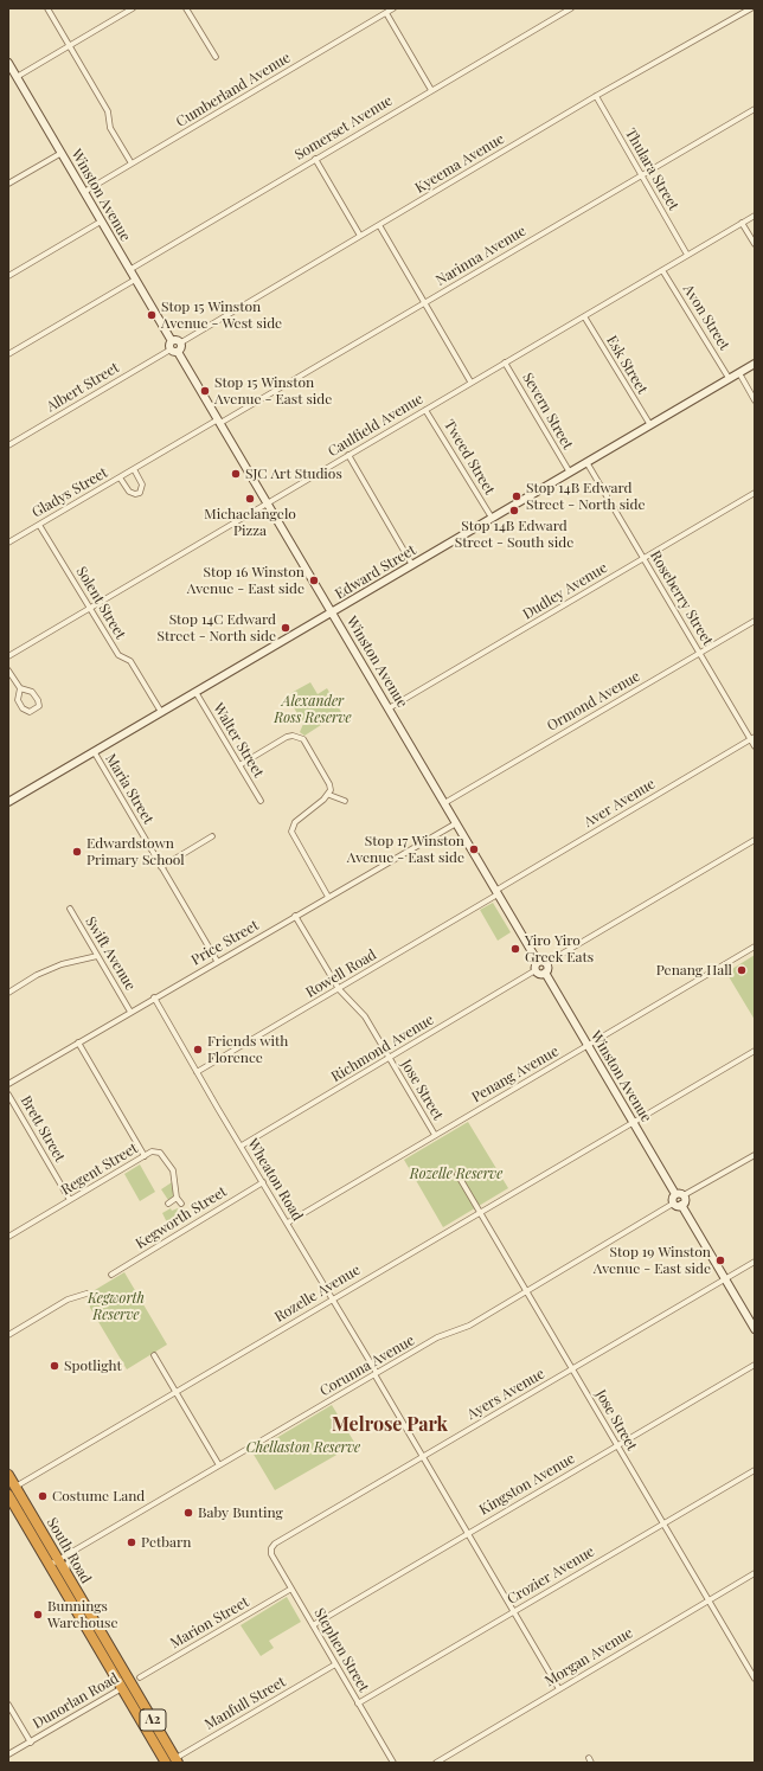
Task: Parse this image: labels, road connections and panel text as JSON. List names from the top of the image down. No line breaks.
{"streets":{"highway":["South Road","A2"],"street":["Cumberland Avenue","Somerset Avenue","Kyeema Avenue","Thulara Street","Winston Avenue","Narinna Avenue","Avon Street","Esk Street","Albert Street","Severn Street","Caulfield Avenue","Tweed Street","Gladys Street","Edward Street","Dudley Avenue","Roseberry Street","Solent Street","Ormond Avenue","Walter Street","Maria Street","Aver Avenue","Price Street","Swift Avenue","Rowell Road","Richmond Avenue","Penang Avenue","Jose Street","Brett Street","Regent Street","Wheaton Road","Kegworth Street","Rozelle Avenue","Corunna Avenue","Ayers Avenue","Kingston Avenue","Crozier Avenue","Marion Street","Stephen Street","Morgan Avenue","Dunorlan Road","Manfull Street"]},"crossings":[["Cumberland Avenue","Winston Avenue"],["Somerset Avenue","Winston Avenue"],["Kyeema Avenue","Thulara Street"],["Thulara Street","Narinna Avenue"],["Thulara Street","Caulfield Avenue"],["Winston Avenue","Narinna Avenue"],["Winston Avenue","Albert Street"],["Winston Avenue","Caulfield Avenue"],["Winston Avenue","Gladys Street"],["Winston Avenue","Edward Street"],["Winston Avenue","Dudley Avenue"],["Winston Avenue","Ormond Avenue"],["Winston Avenue","Aver Avenue"],["Winston Avenue","Price Street"],["Winston Avenue","Rowell Road"],["Winston Avenue","Richmond Avenue"],["Winston Avenue","Penang Avenue"],["Winston Avenue","Rozelle Avenue"],["Winston Avenue","Corunna Avenue"],["Narinna Avenue","Gladys Street"],["Avon Street","Caulfield Avenue"],["Avon Street","Edward Street"],["Esk Street","Caulfield Avenue"],["Esk Street","Edward Street"],["Severn Street","Caulfield Avenue"],["Severn Street","Edward Street"],["Caulfield Avenue","Tweed Street"],["Caulfield Avenue","Solent Street"],["Tweed Street","Edward Street"],["Gladys Street","Solent Street"],["Edward Street","Roseberry Street"],["Edward Street","Solent Street"],["Edward Street","Walter Street"],["Edward Street","Maria Street"],["Dudley Avenue","Roseberry Street"],["Roseberry Street","Ormond Avenue"],["Roseberry Street","Aver Avenue"],["Maria Street","Price Street"],["Aver Avenue","Rowell Road"],["Price Street","Swift Avenue"],["Price Street","Jose Street"],["Price Street","Wheaton Road"],["Rowell Road","Jose Street"],["Rowell Road","Wheaton Road"],["Richmond Avenue","Jose Street"],["Richmond Avenue","Wheaton Road"],["Penang Avenue","Jose Street"],["Penang Avenue","Wheaton Road"],["Jose Street","Rozelle Avenue"],["Jose Street","Corunna Avenue"],["Jose Street","Ayers Avenue"],["Jose Street","Kingston Avenue"],["Jose Street","Crozier Avenue"],["Jose Street","Morgan Avenue"],["Brett Street","Regent Street"],["Wheaton Road","Kegworth Street"],["Wheaton Road","Rozelle Avenue"],["Wheaton Road","Corunna Avenue"],["Wheaton Road","Ayers Avenue"],["Wheaton Road","Kingston Avenue"],["Wheaton Road","Crozier Avenue"],["Wheaton Road","Morgan Avenue"],["Rozelle Avenue","South Road"],["Corunna Avenue","South Road"],["Ayers Avenue","Stephen Street"],["Kingston Avenue","Stephen Street"],["South Road","Marion Street"],["South Road","Dunorlan Road"],["South Road","Manfull Street"],["Crozier Avenue","Stephen Street"],["Marion Street","Stephen Street"],["Marion Street","Dunorlan Road"],["Stephen Street","Manfull Street"]],"districts":["Melrose Park"],"parks":["Alexander Ross Reserve","Rozelle Reserve","Kegworth Reserve","Chellaston Reserve"],"places":["Stop 15 Winston Avenue - West side","Stop 15 Winston Avenue - East side","SJC Art Studios","Stop 14B Edward Street - North side","Michaelangelo Pizza","Stop 14B Edward Street - South side","Stop 16 Winston Avenue - East side","Stop 14C Edward Street - North side","Stop 17 Winston Avenue - East side","Edwardstown Primary School","Yiro Yiro Greek Eats","Penang Hall","Friends with Florence","Stop 19 Winston Avenue - East side","Spotlight","Costume Land","Baby Bunting","Petbarn","Bunnings Warehouse"]}
